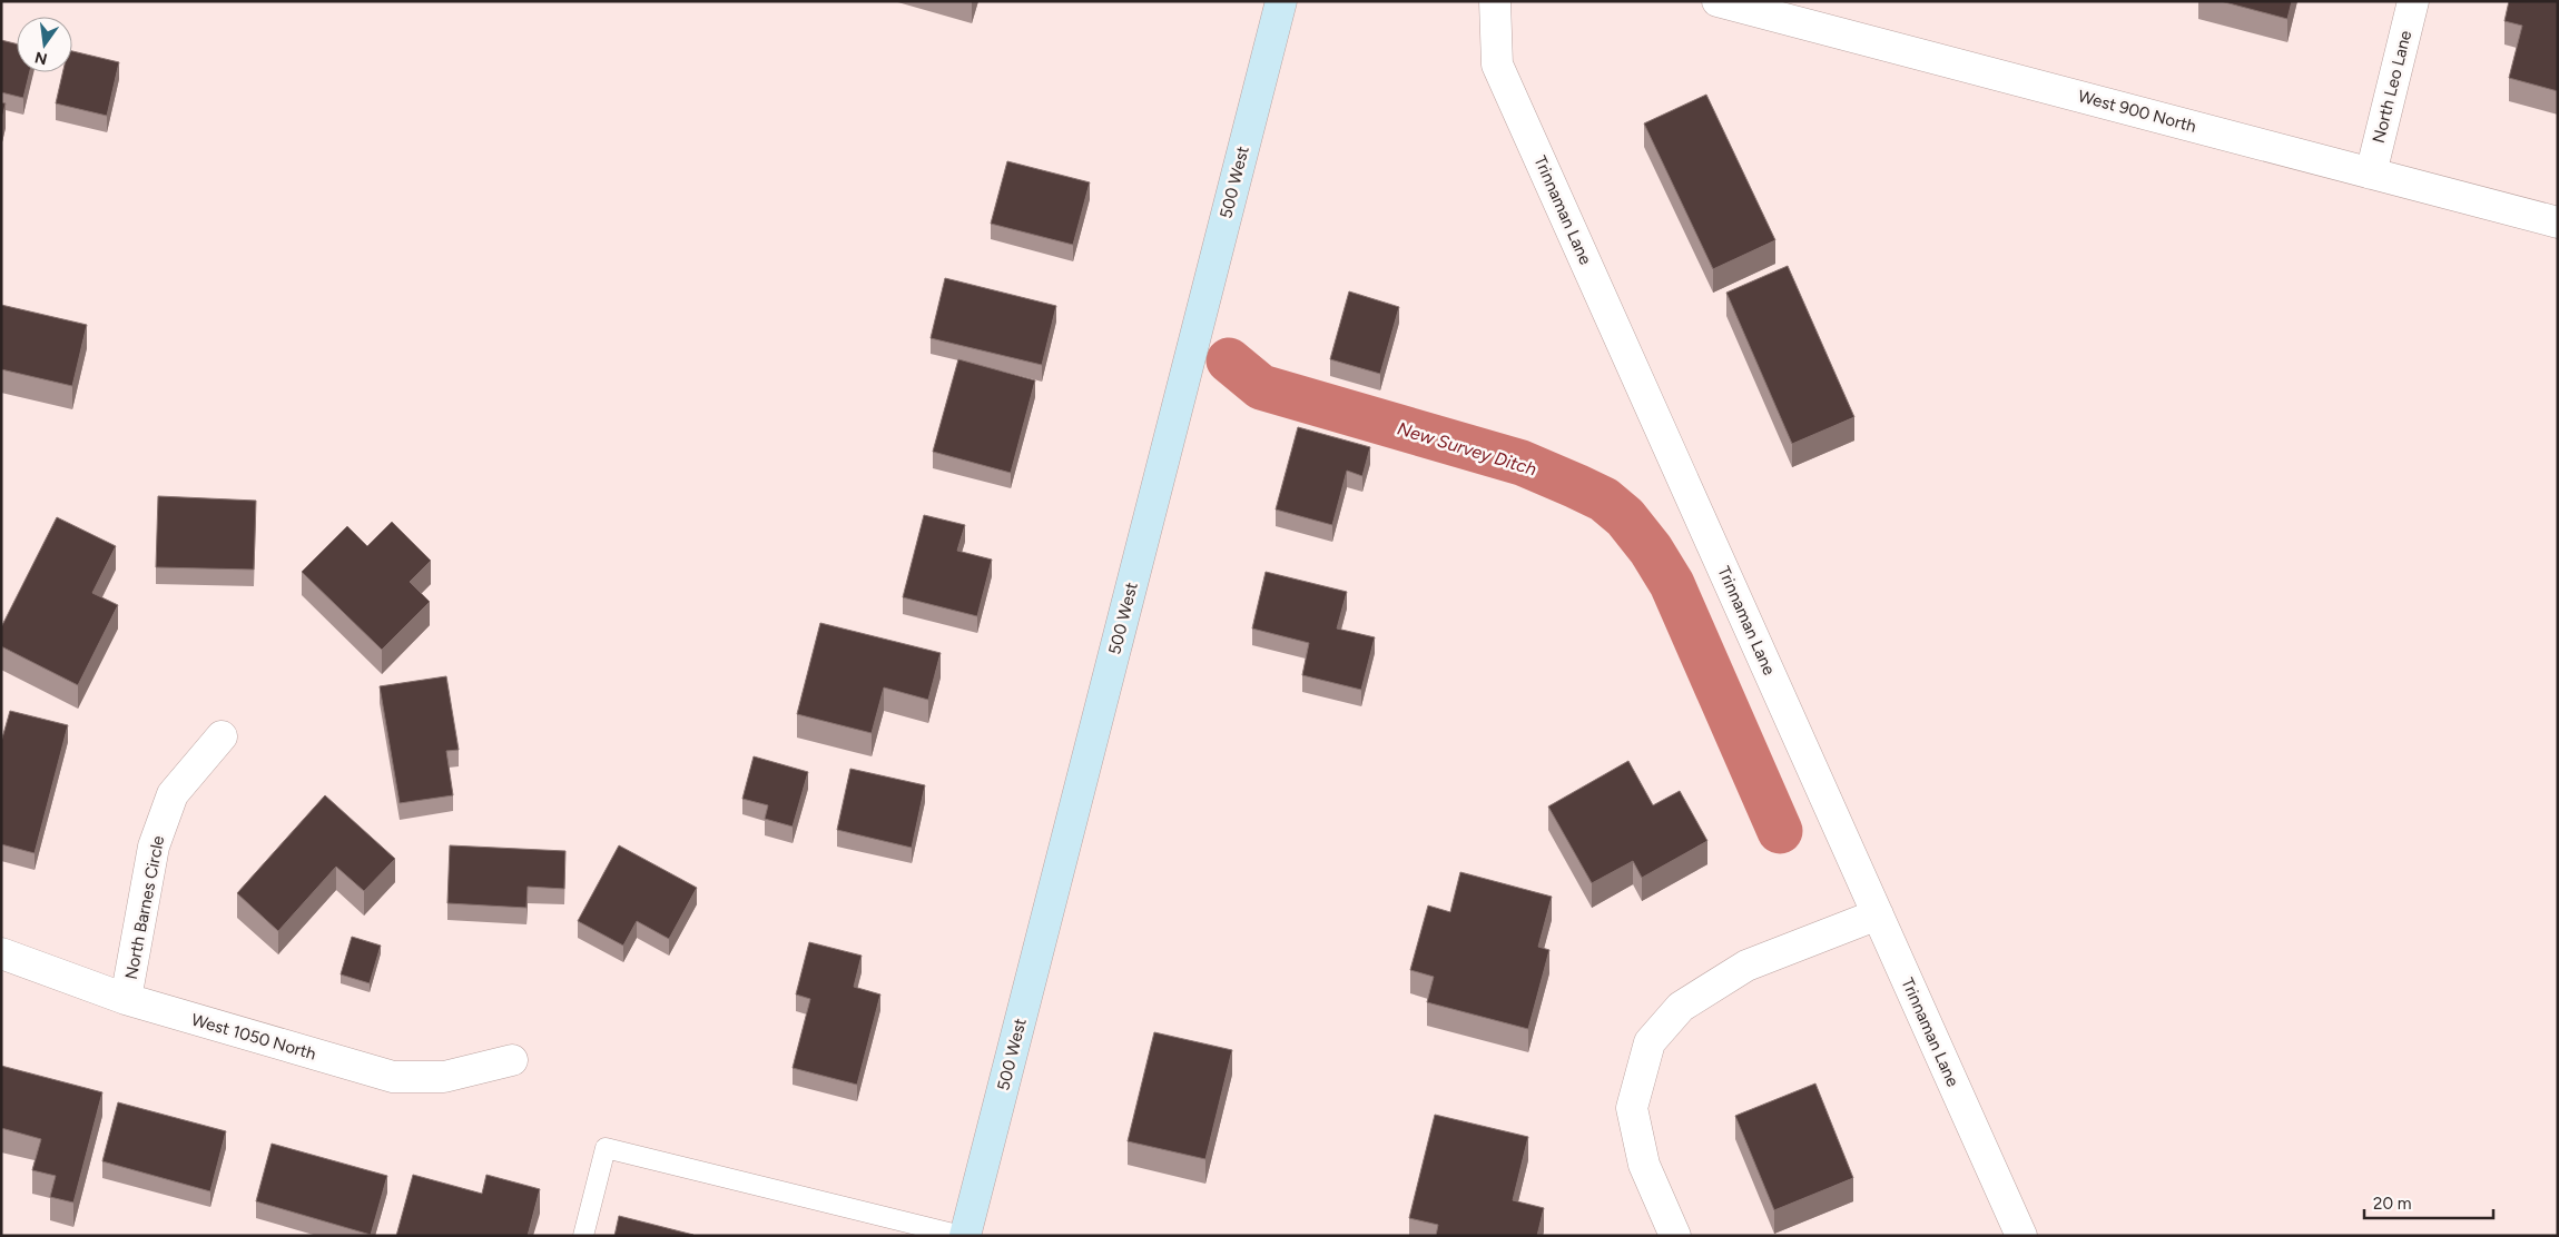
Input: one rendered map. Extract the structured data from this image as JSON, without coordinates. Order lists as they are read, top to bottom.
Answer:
{
  "streets": {
    "main road": ["500 West"],
    "street": [
      "North Leo Lane",
      "West 900 North",
      "Trinnaman Lane",
      "North Barnes Circle",
      "West 1050 North"
    ]
  },
  "crossings": [
    ["North Leo Lane", "West 900 North"],
    ["North Barnes Circle", "West 1050 North"]
  ],
  "water": ["New Survey Ditch"],
  "scale_bar": "20 m",
  "north": "bottom"
}
